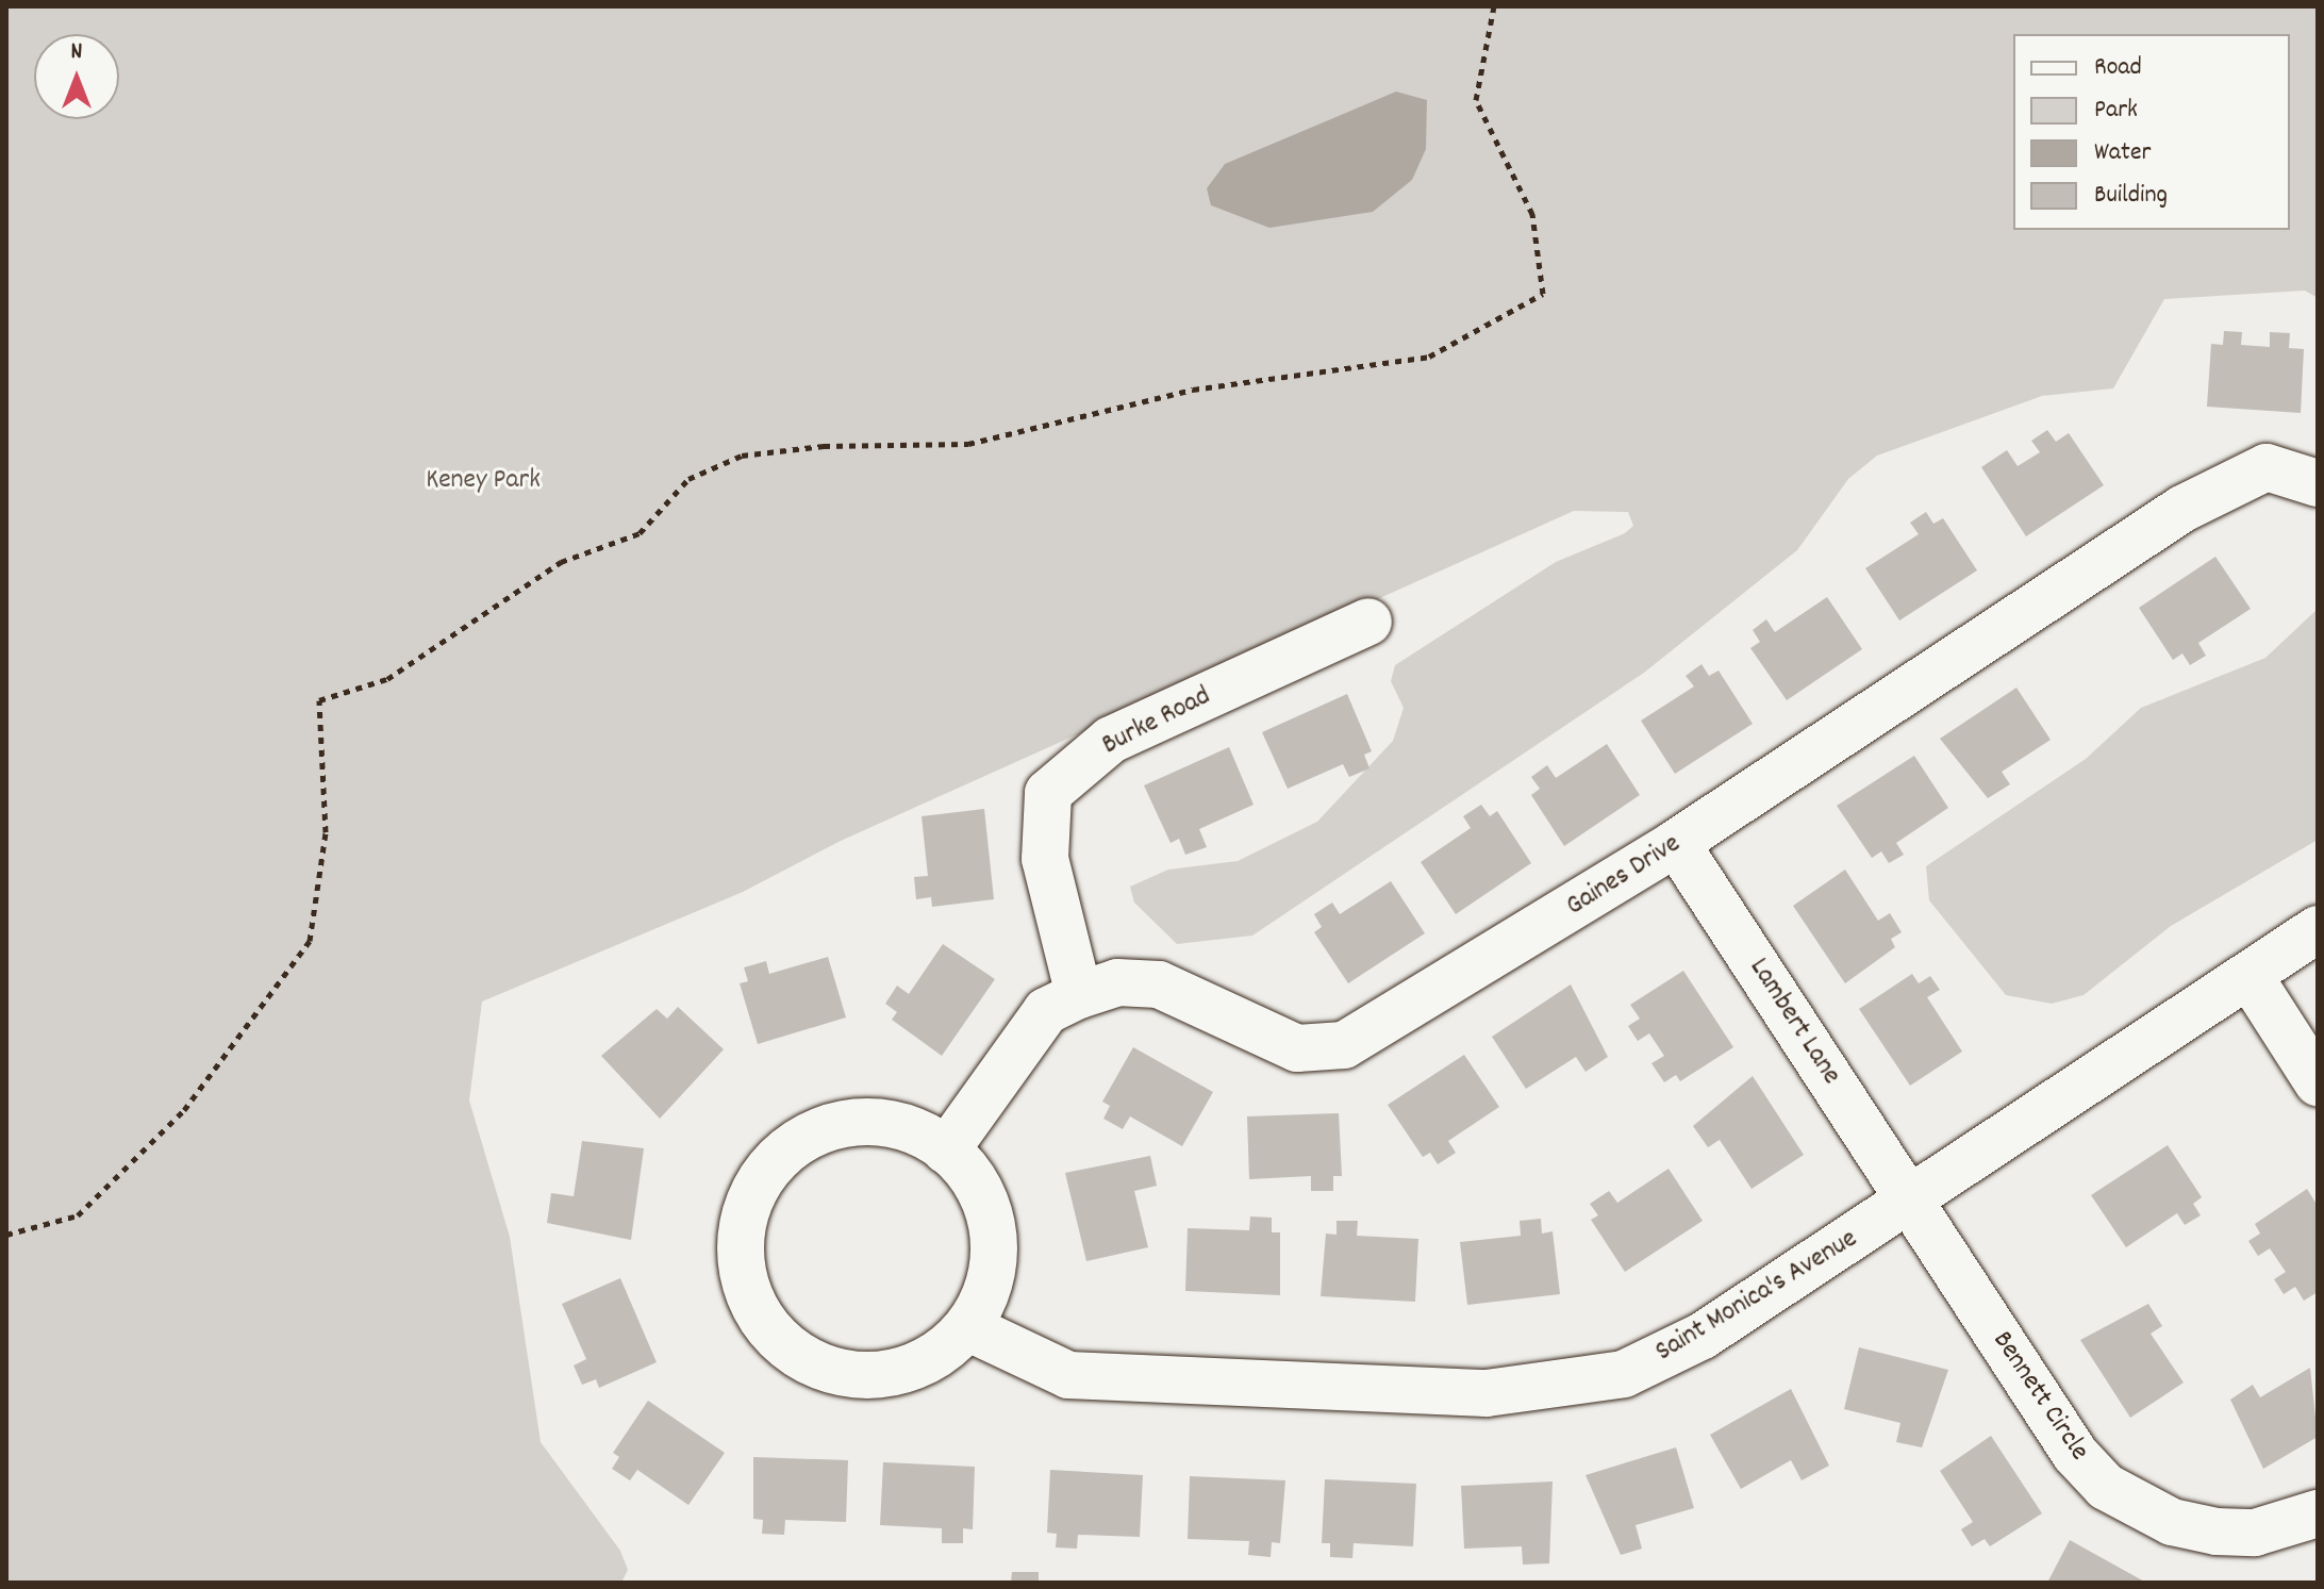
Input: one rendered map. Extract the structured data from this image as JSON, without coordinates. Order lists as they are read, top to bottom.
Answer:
{
  "streets": {
    "street": [
      "Burke Road",
      "Gaines Drive",
      "Lambert Lane",
      "Saint Monica's Avenue",
      "Bennett Circle"
    ]
  },
  "crossings": [
    ["Burke Road", "Gaines Drive"],
    ["Gaines Drive", "Lambert Lane"],
    ["Gaines Drive", "Saint Monica's Avenue"],
    ["Lambert Lane", "Saint Monica's Avenue"],
    ["Lambert Lane", "Bennett Circle"],
    ["Saint Monica's Avenue", "Bennett Circle"]
  ],
  "parks": ["Keney Park"],
  "legend": [
    "Road",
    "Park",
    "Water",
    "Building"
  ],
  "north": "top"
}
